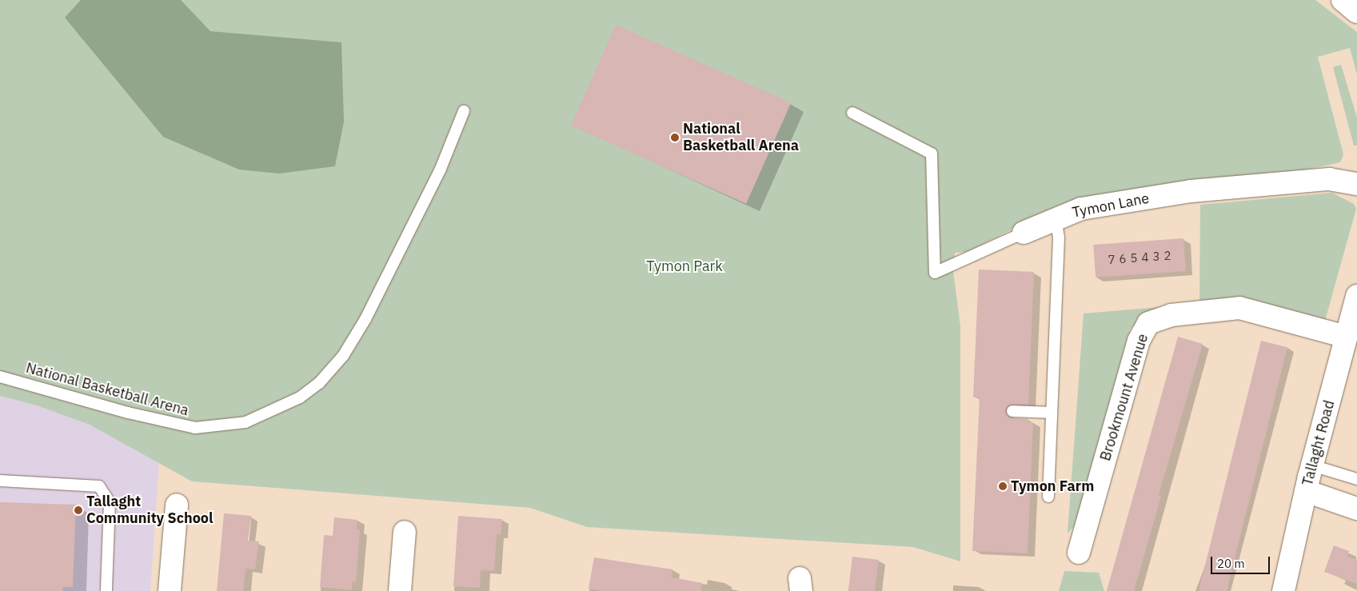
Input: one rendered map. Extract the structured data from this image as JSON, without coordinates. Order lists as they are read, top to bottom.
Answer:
{
  "streets": {
    "main road": ["Tymon Lane", "Brookmount Avenue", "Tallaght Road"],
    "lane": ["National Basketball Arena"]
  },
  "crossings": [
    ["Brookmount Avenue", "Tallaght Road"]
  ],
  "parks": ["Tymon Park"],
  "places": ["National Basketball Arena", "Tymon Farm", "Tallaght Community School"],
  "house_numbers": [
    "2",
    "3",
    "4",
    "5",
    "6",
    "7"
  ],
  "scale_bar": "20 m"
}
